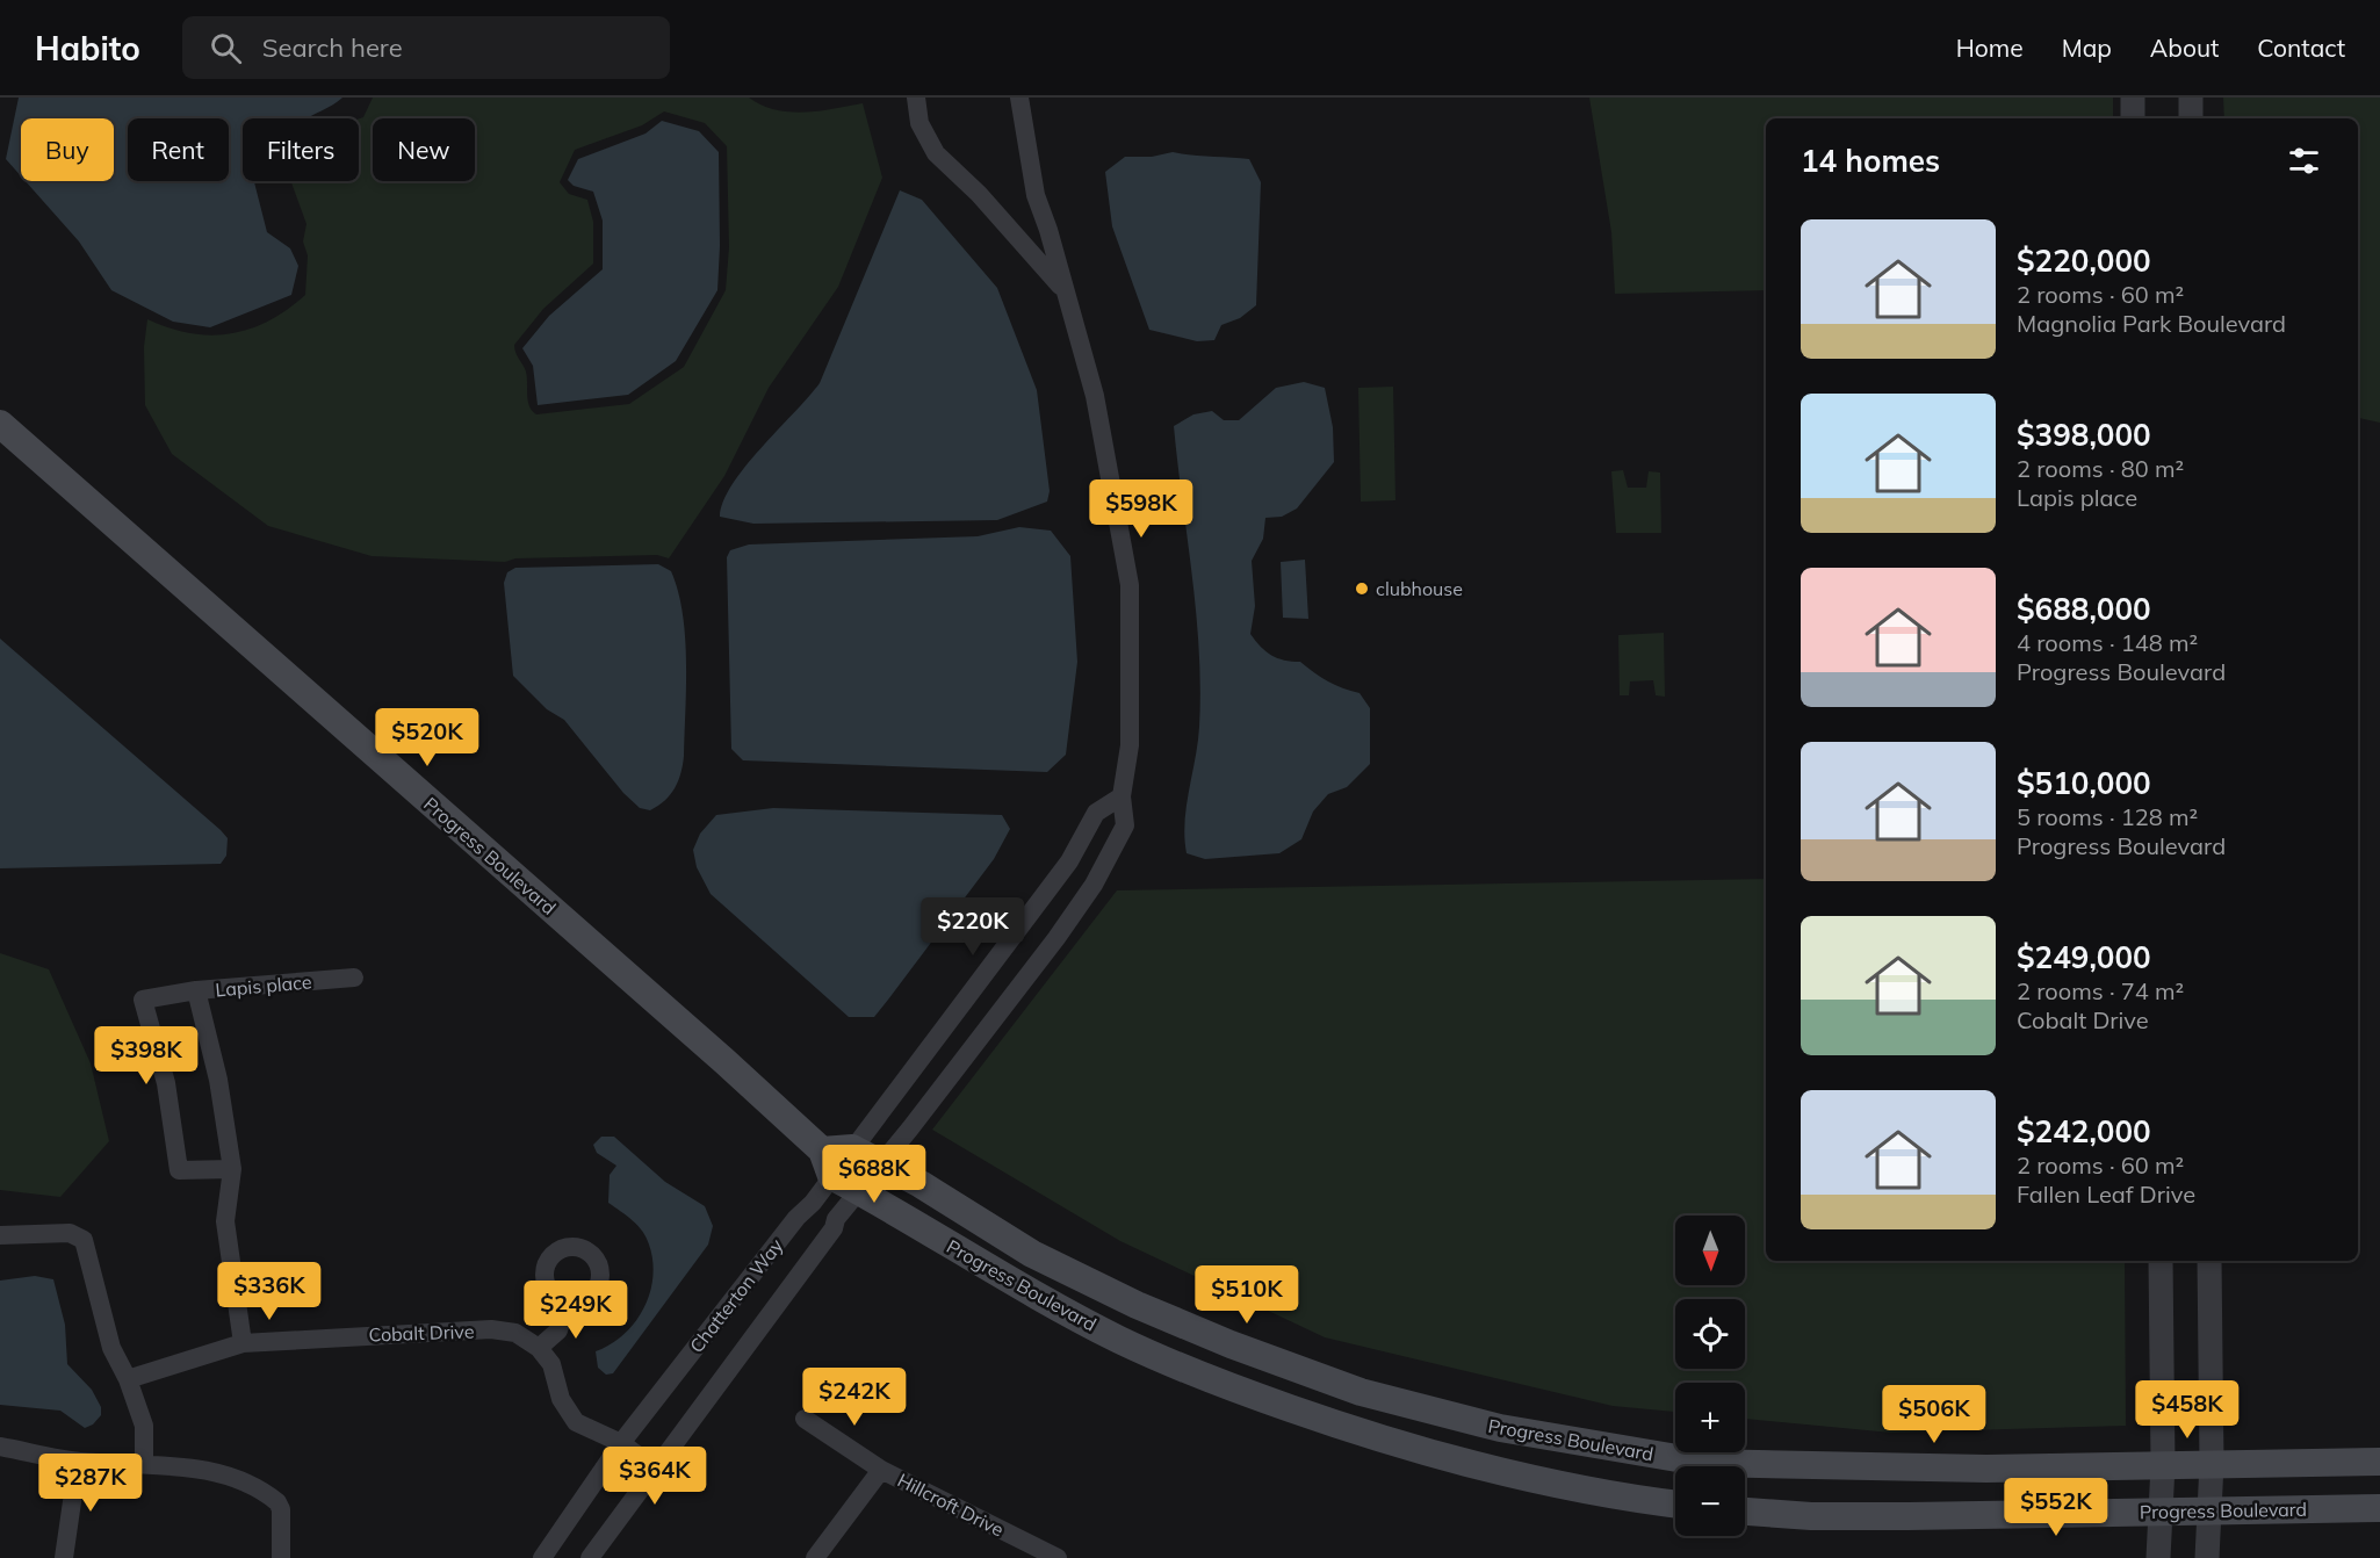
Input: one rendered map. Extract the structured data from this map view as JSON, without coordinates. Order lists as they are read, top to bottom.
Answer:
{
  "streets": {
    "main road": ["Progress Boulevard"],
    "street": [
      "Lapis place",
      "Chatterton Way",
      "Cobalt Drive",
      "Hillcroft Drive"
    ]
  },
  "crossings": [
    ["Progress Boulevard", "Chatterton Way"],
    ["Lapis place", "Cobalt Drive"]
  ],
  "places": ["clubhouse"],
  "north": "bottom",
  "page": {
    "header": "Habito",
    "search": "Search here",
    "nav": [
      "Home",
      "Map",
      "About",
      "Contact"
    ],
    "chip": [
      "Buy",
      "Rent",
      "Filters",
      "New"
    ],
    "heading": "14 homes",
    "list": [
      {
        "name": "$220,000",
        "note": "2 rooms · 60 m² · Magnolia Park Boulevard"
      },
      {
        "name": "$398,000",
        "note": "2 rooms · 80 m² · Lapis place"
      },
      {
        "name": "$688,000",
        "note": "4 rooms · 148 m² · Progress Boulevard"
      },
      {
        "name": "$510,000",
        "note": "5 rooms · 128 m² · Progress Boulevard"
      },
      {
        "name": "$249,000",
        "note": "2 rooms · 74 m² · Cobalt Drive"
      },
      {
        "name": "$242,000",
        "note": "2 rooms · 60 m² · Fallen Leaf Drive"
      }
    ],
    "price": [
      "$598K",
      "$520K",
      "$220K",
      "$398K",
      "$688K",
      "$336K",
      "$510K",
      "$249K",
      "$242K",
      "$458K",
      "$506K",
      "$364K",
      "$287K",
      "$552K"
    ],
    "map_buttons": ["+", "−"]
  }
}
